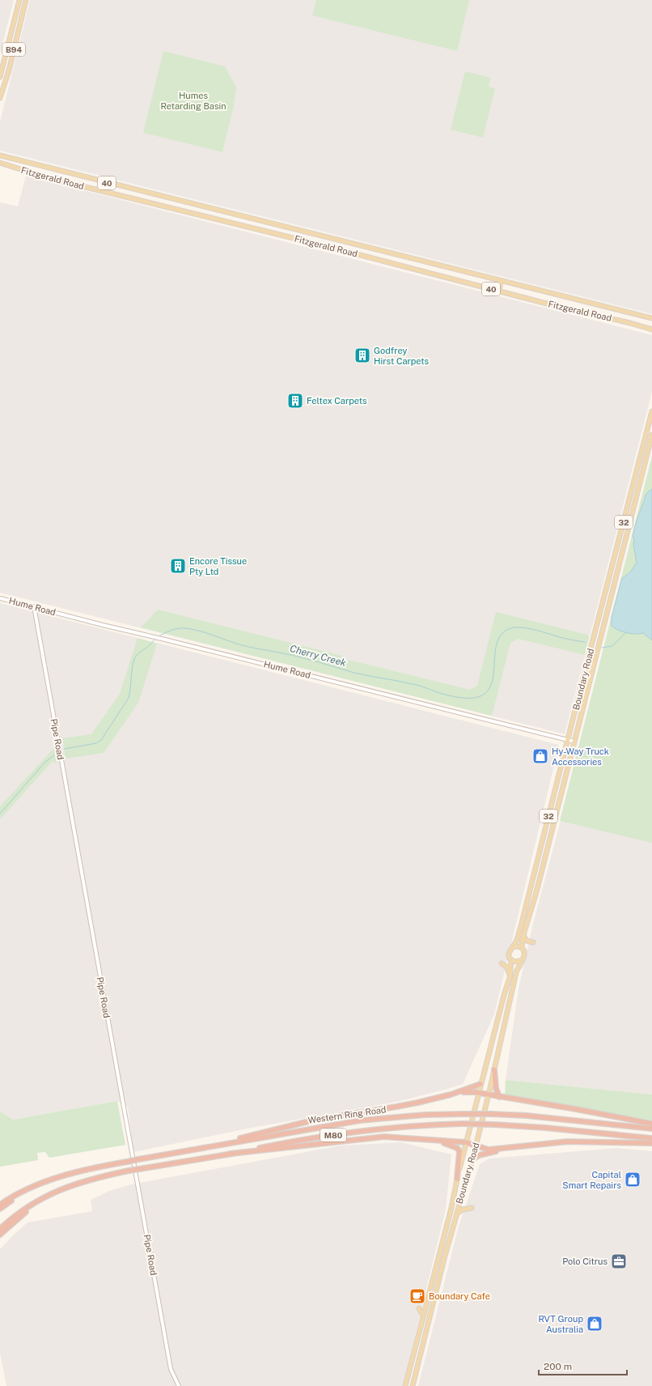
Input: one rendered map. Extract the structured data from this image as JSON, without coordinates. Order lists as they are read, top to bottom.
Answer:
{
  "streets": {
    "highway": ["Western Ring Road", "M80"],
    "main road": [
      "B94",
      "Fitzgerald Road",
      "40",
      "32",
      "Boundary Road"
    ],
    "street": ["Hume Road", "Pipe Road"]
  },
  "crossings": [
    ["32", "Boundary Road"],
    ["Hume Road", "Boundary Road"],
    ["Hume Road", "Pipe Road"]
  ],
  "water": ["Cherry Creek"],
  "parks": ["Humes Retarding Basin"],
  "places": {
    "building": ["Godfrey Hirst Carpets", "Feltex Carpets", "Encore Tissue Pty Ltd"],
    "shop": ["Hy-Way Truck Accessories", "Capital Smart Repairs", "RVT Group Australia"],
    "office": ["Polo Citrus"],
    "cafe": ["Boundary Cafe"]
  },
  "scale_bar": "200 m"
}
